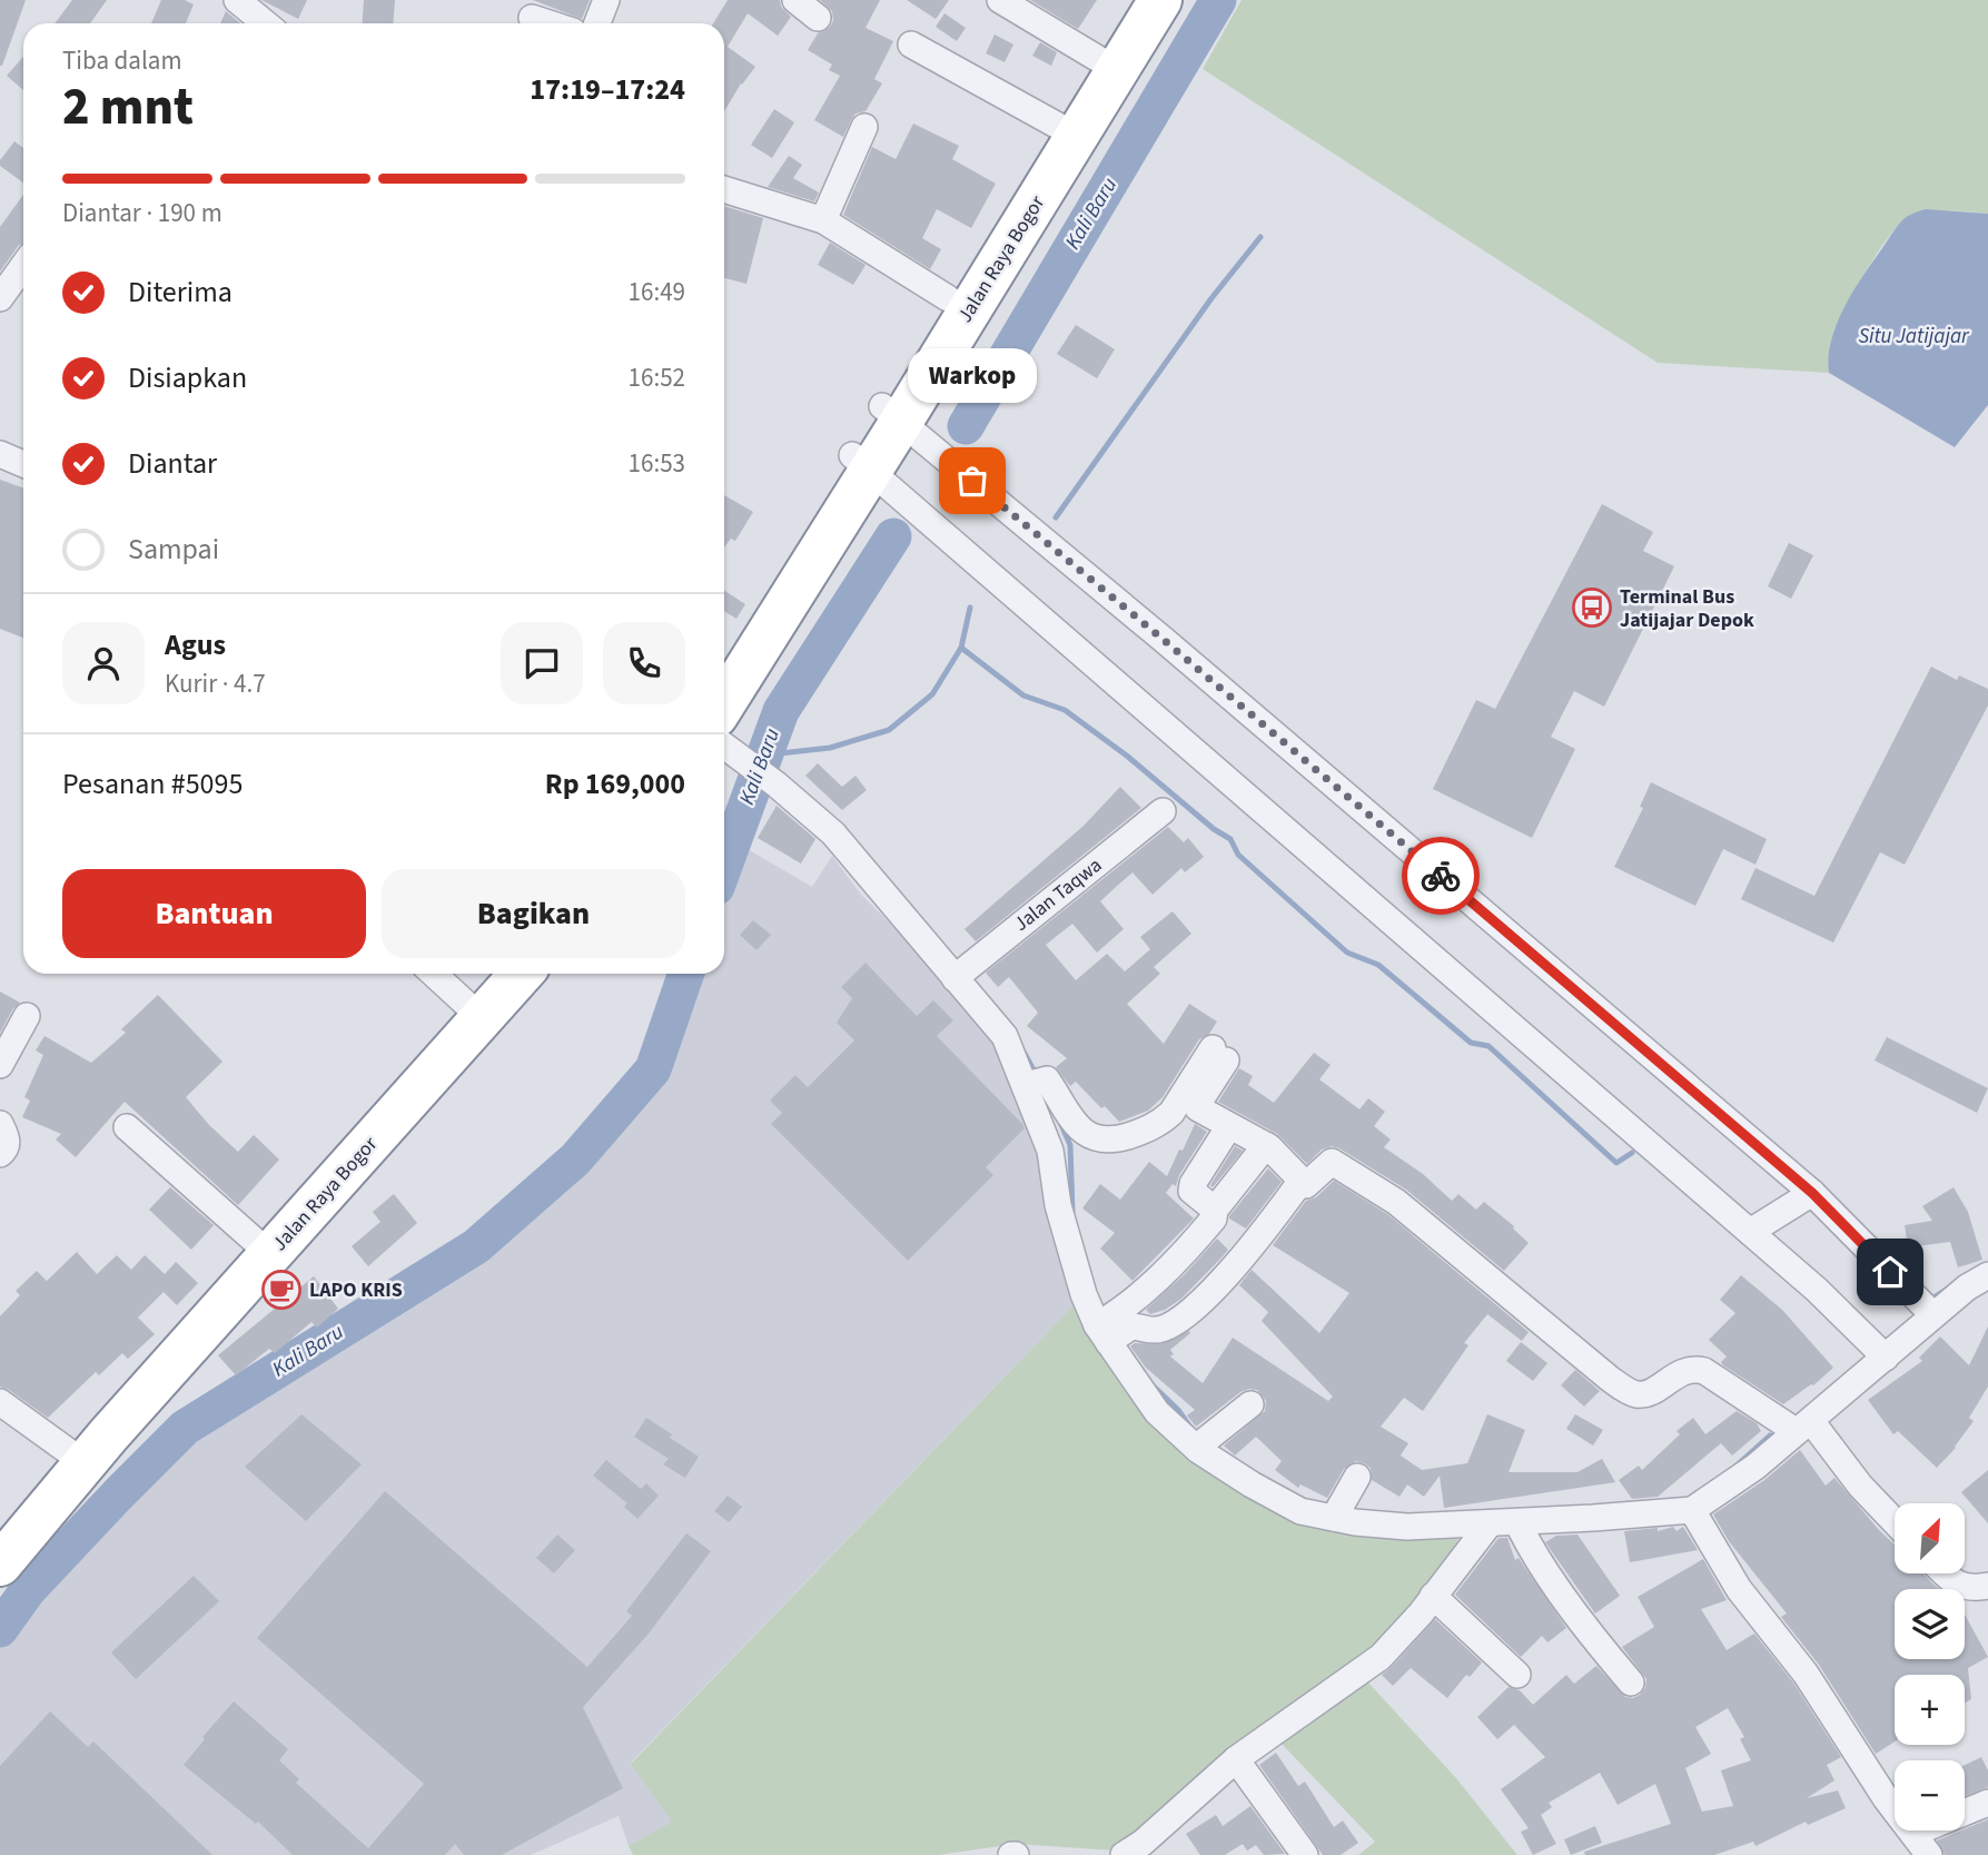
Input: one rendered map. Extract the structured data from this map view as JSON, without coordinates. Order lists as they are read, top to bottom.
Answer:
{
  "streets": {
    "highway": ["Jalan Raya Bogor"],
    "street": ["Jalan Taqwa"]
  },
  "water": ["Kali Baru", "Situ Jatijajar"],
  "places": {
    "other": ["Warkop"],
    "bus stop": ["Terminal Bus Jatijajar Depok"],
    "cafe": ["LAPO KRIS"]
  },
  "north": "top right",
  "page": {
    "heading": ["2 mnt", "Tiba dalam", "17:19–17:24"],
    "panel": [
      "Agus",
      "Kurir · 4.7",
      "Pesanan #5095",
      "Rp 169,000"
    ],
    "bar": "Diantar · 190 m",
    "list": [
      ["Diterima", "16:49"],
      ["Disiapkan", "16:52"],
      ["Diantar", "16:53"],
      "Sampai"
    ],
    "bubble": "Warkop",
    "buttons": ["Bantuan", "Bagikan"],
    "map_buttons": ["+", "−"]
  }
}
